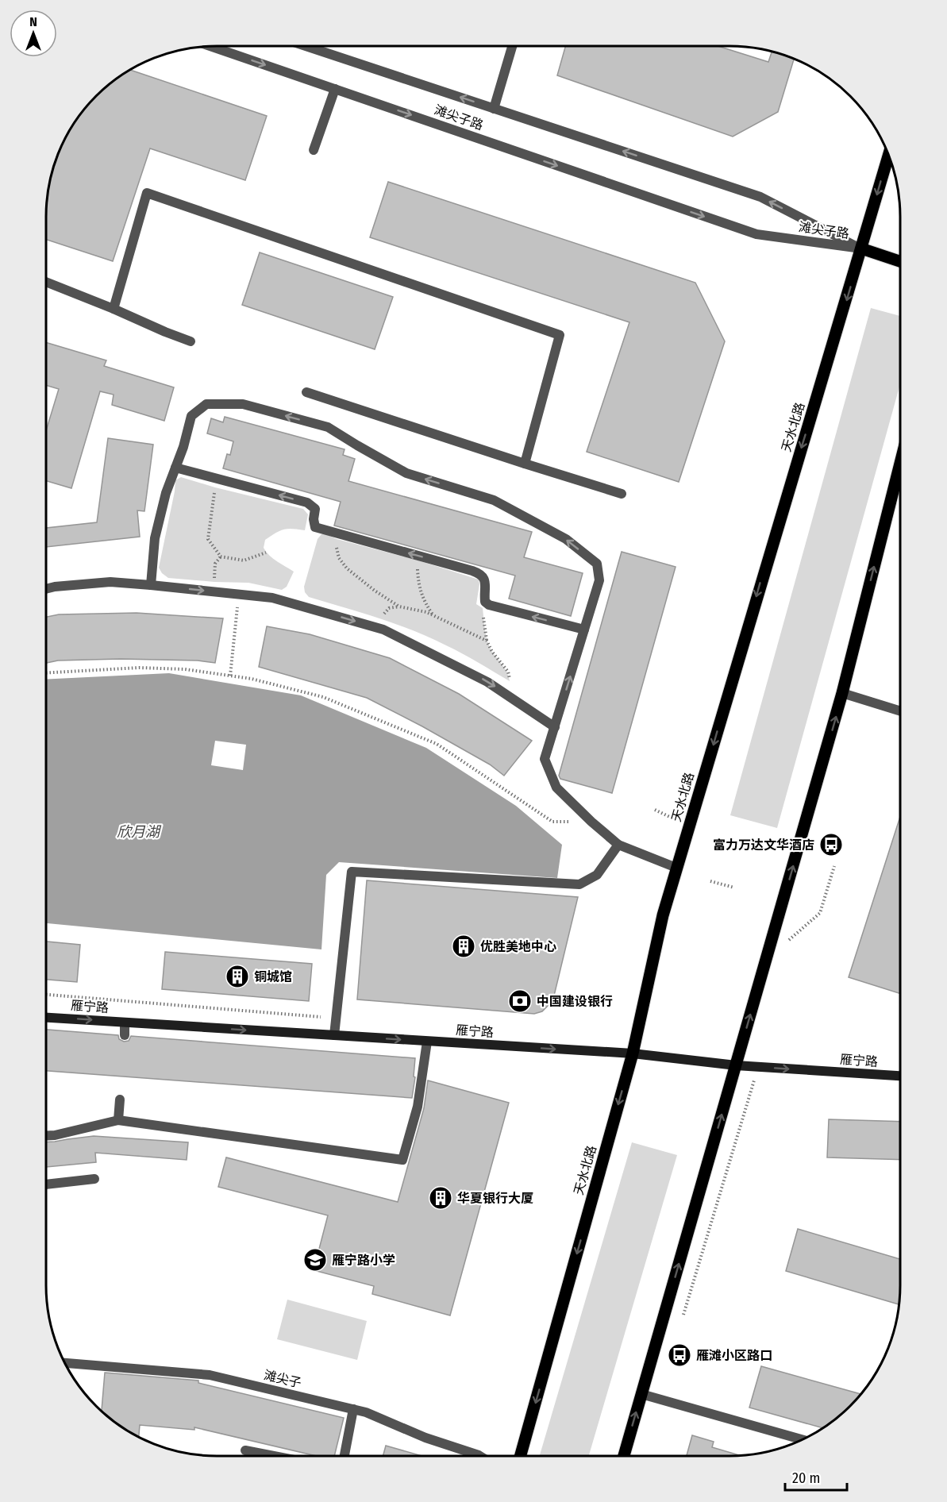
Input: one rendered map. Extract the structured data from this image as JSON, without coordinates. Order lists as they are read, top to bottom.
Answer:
{
  "streets": {
    "main road": ["天水北路", "雁宁路"],
    "street": ["滩尖子路", "滩尖子"]
  },
  "crossings": [
    ["滩尖子路", "天水北路"],
    ["天水北路", "雁宁路"]
  ],
  "one_way": ["雁宁路"],
  "water": ["欣月湖"],
  "places": {
    "bus stop": ["富力万达文华酒店", "雁滩小区路口"],
    "building": ["优胜美地中心", "铜城馆", "华夏银行大厦"],
    "bank": ["中国建设银行"],
    "school or university": ["雁宁路小学"]
  },
  "scale_bar": "20 m",
  "north": "top"
}
